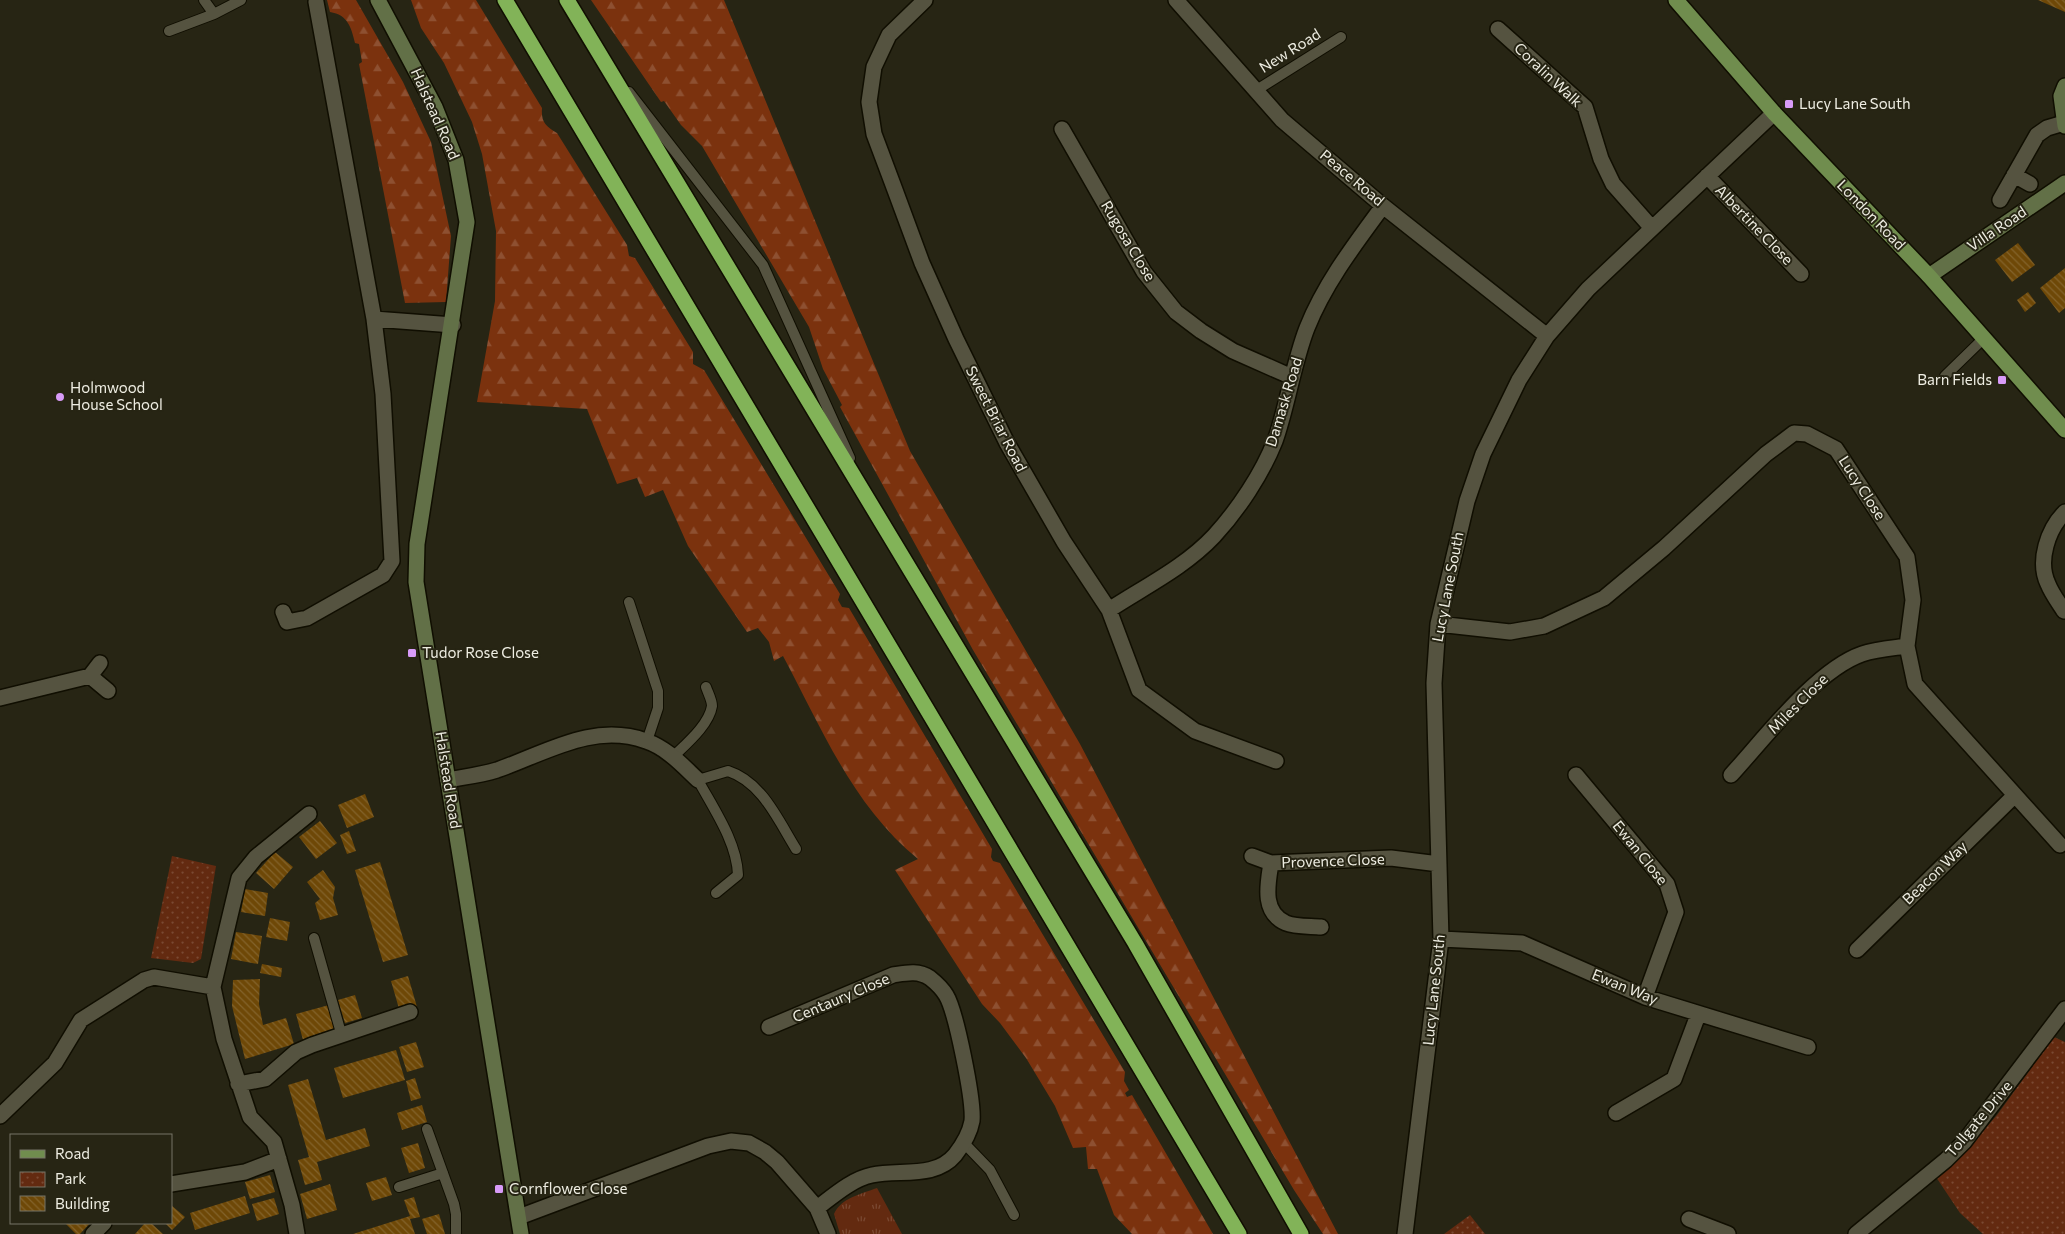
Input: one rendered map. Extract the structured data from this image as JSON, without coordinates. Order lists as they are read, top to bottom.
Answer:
{
  "streets": {
    "main road": ["London Road"],
    "street": [
      "Coralin Walk",
      "Halstead Road",
      "Peace Road",
      "Albertine Close",
      "Villa Road",
      "Rugosa Close",
      "Damask Road",
      "Sweet Briar Road",
      "Lucy Close",
      "Lucy Lane South",
      "Miles Close",
      "Ewan Close",
      "Provence Close",
      "Beacon Way",
      "Ewan Way",
      "Centaury Close",
      "Tollgate Drive"
    ],
    "lane": ["New Road"]
  },
  "crossings": [
    ["New Road", "Peace Road"],
    ["Coralin Walk", "Lucy Lane South"],
    ["Peace Road", "Damask Road"],
    ["Peace Road", "Lucy Lane South"],
    ["London Road", "Villa Road"],
    ["London Road", "Lucy Lane South"],
    ["Albertine Close", "Lucy Lane South"],
    ["Rugosa Close", "Damask Road"],
    ["Damask Road", "Sweet Briar Road"],
    ["Lucy Close", "Lucy Lane South"],
    ["Lucy Close", "Miles Close"],
    ["Lucy Close", "Beacon Way"],
    ["Lucy Lane South", "Provence Close"],
    ["Lucy Lane South", "Ewan Way"],
    ["Ewan Close", "Ewan Way"]
  ],
  "places": {
    "transit": [
      "Lucy Lane South",
      "Barn Fields",
      "Tudor Rose Close",
      "Cornflower Close"
    ],
    "other": ["Holmwood House School"]
  },
  "legend": ["Road", "Park", "Building"]
}
